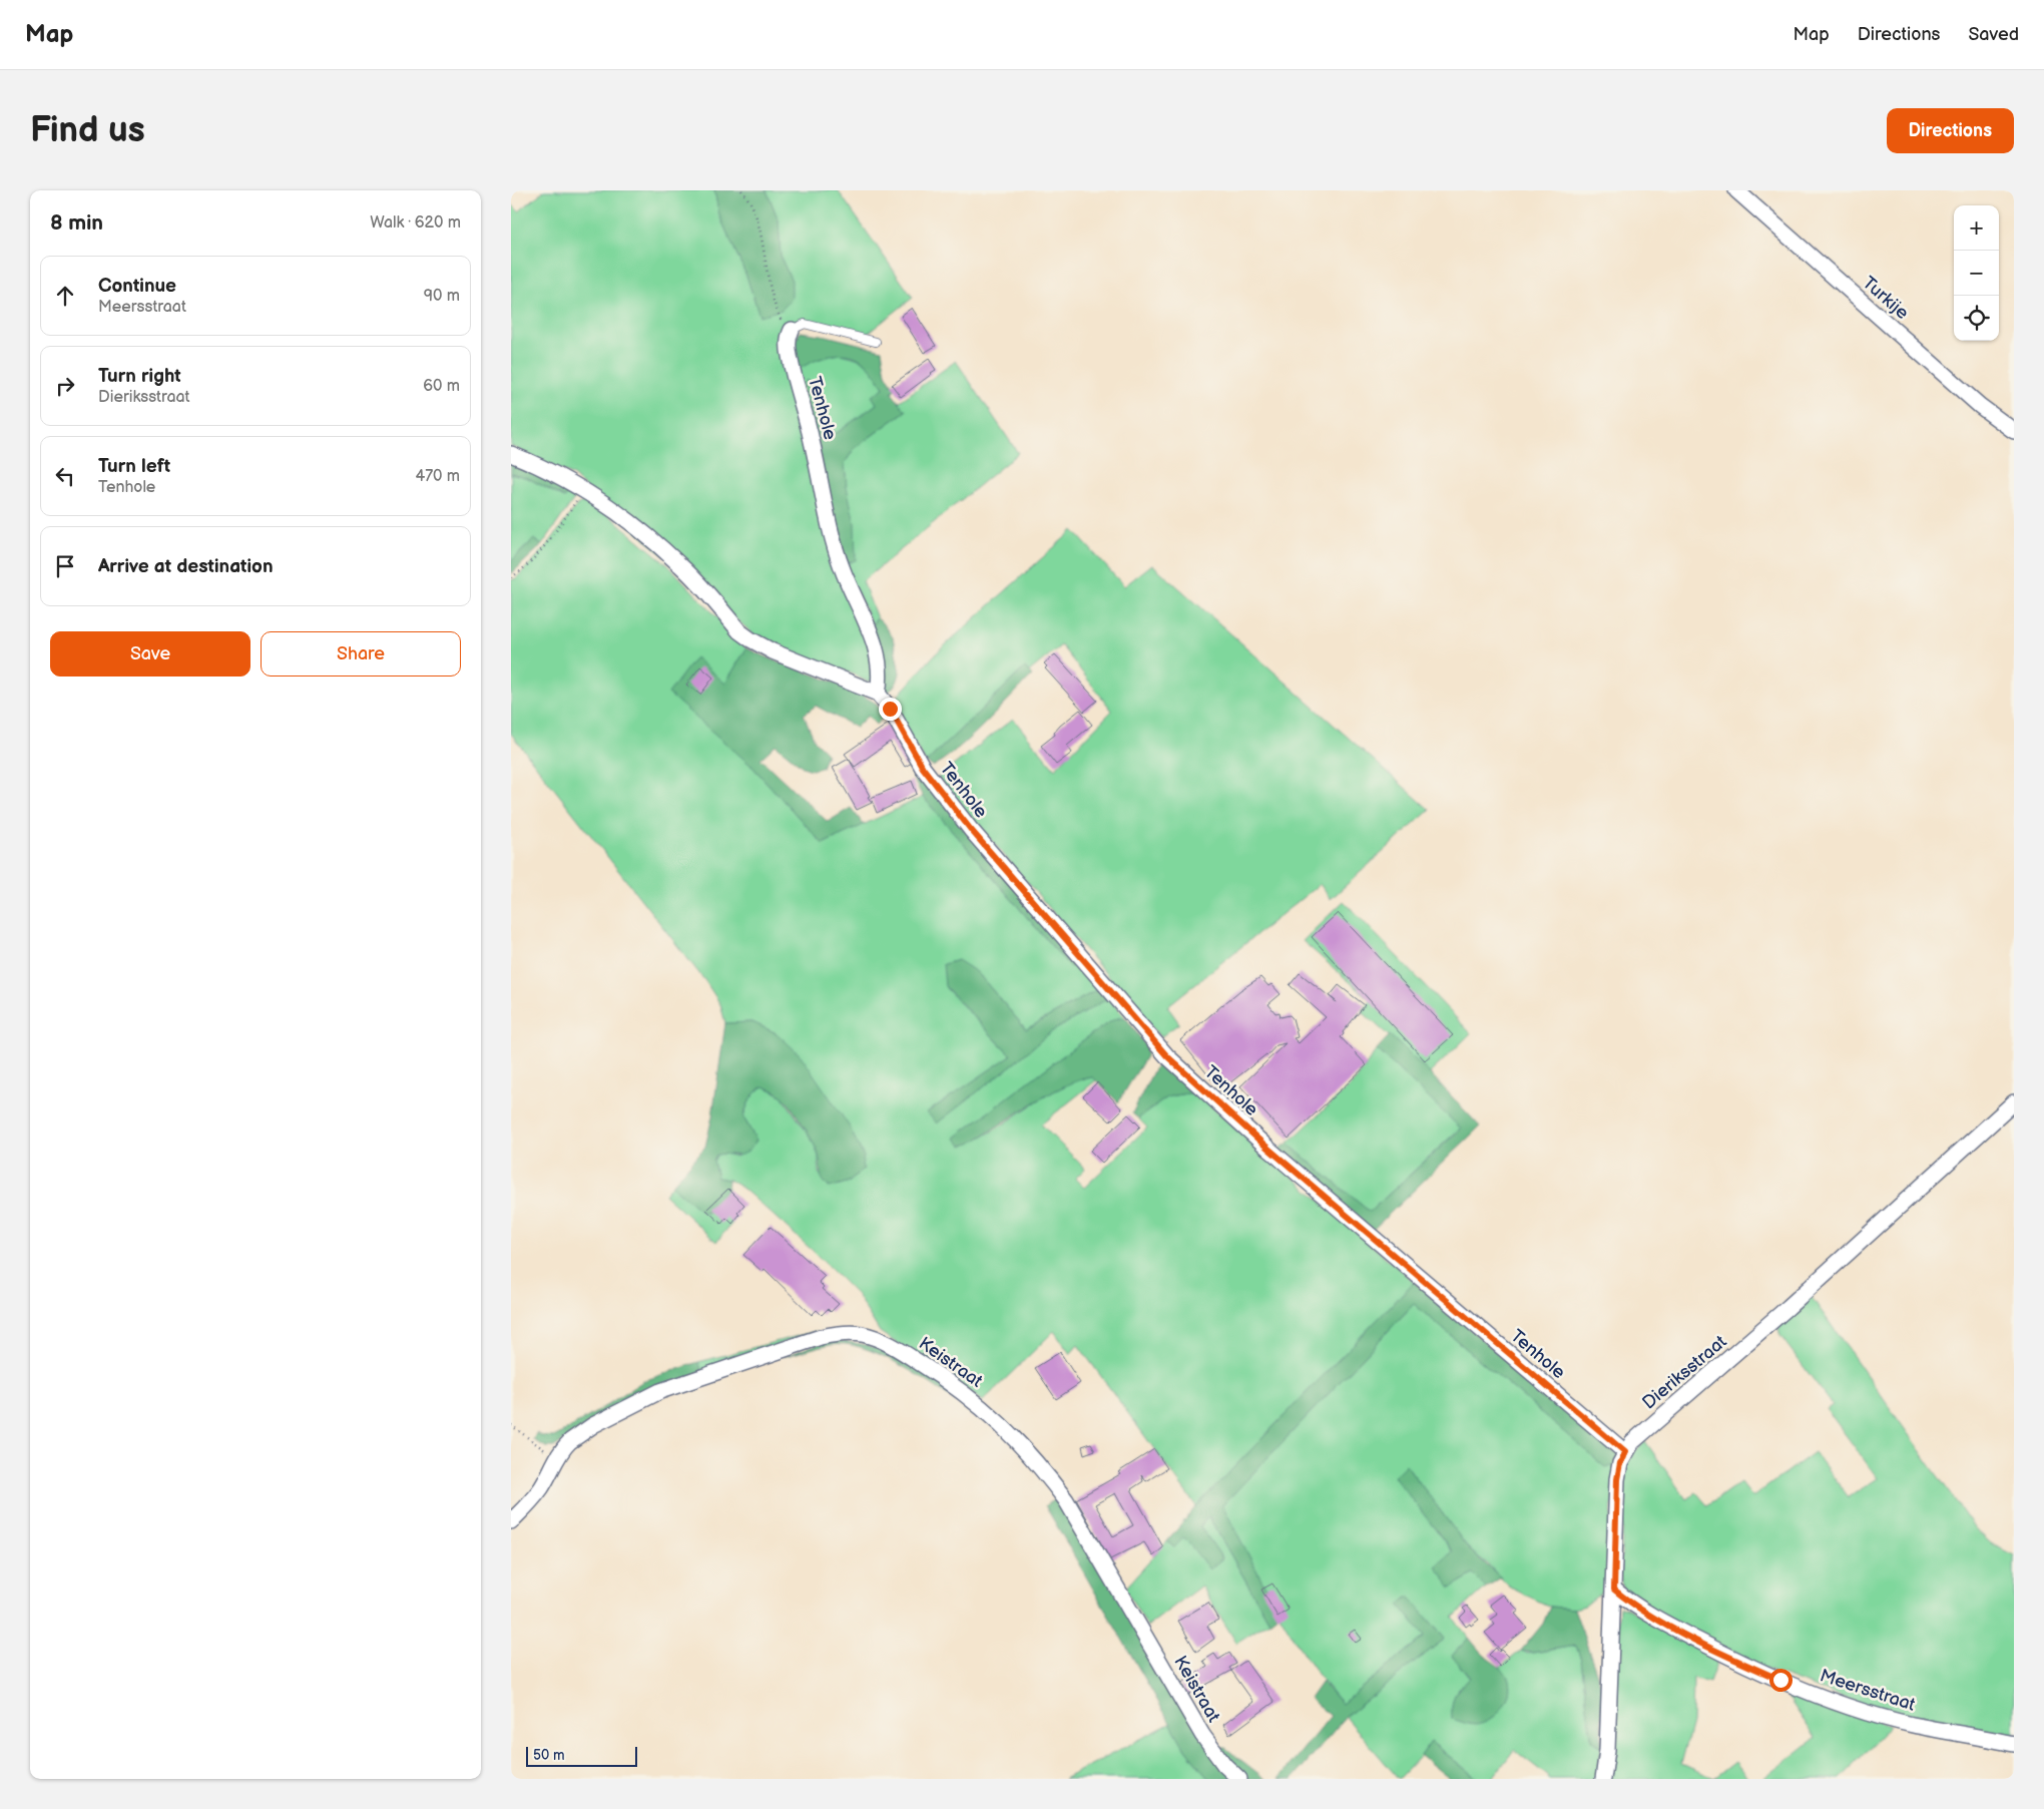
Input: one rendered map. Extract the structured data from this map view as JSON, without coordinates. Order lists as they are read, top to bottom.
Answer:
{
  "streets": {
    "street": [
      "Turkije",
      "Tenhole",
      "Keistraat",
      "Dieriksstraat",
      "Meersstraat"
    ]
  },
  "crossings": [
    ["Tenhole", "Dieriksstraat"],
    ["Dieriksstraat", "Meersstraat"]
  ],
  "scale_bar": "50 m",
  "page": {
    "header": "Map",
    "nav": ["Map", "Directions", "Saved"],
    "buttons": [
      "Directions",
      ["Save", "Share"]
    ],
    "title": "Find us",
    "heading": ["8 min", "Walk · 620 m"],
    "map_buttons": ["+", "−"],
    "list": [
      ["Continue", "Meersstraat", "90 m"],
      ["Turn right", "Dieriksstraat", "60 m"],
      ["Turn left", "Tenhole", "470 m"],
      "Arrive at destination"
    ],
    "scale": "50 m"
  }
}
